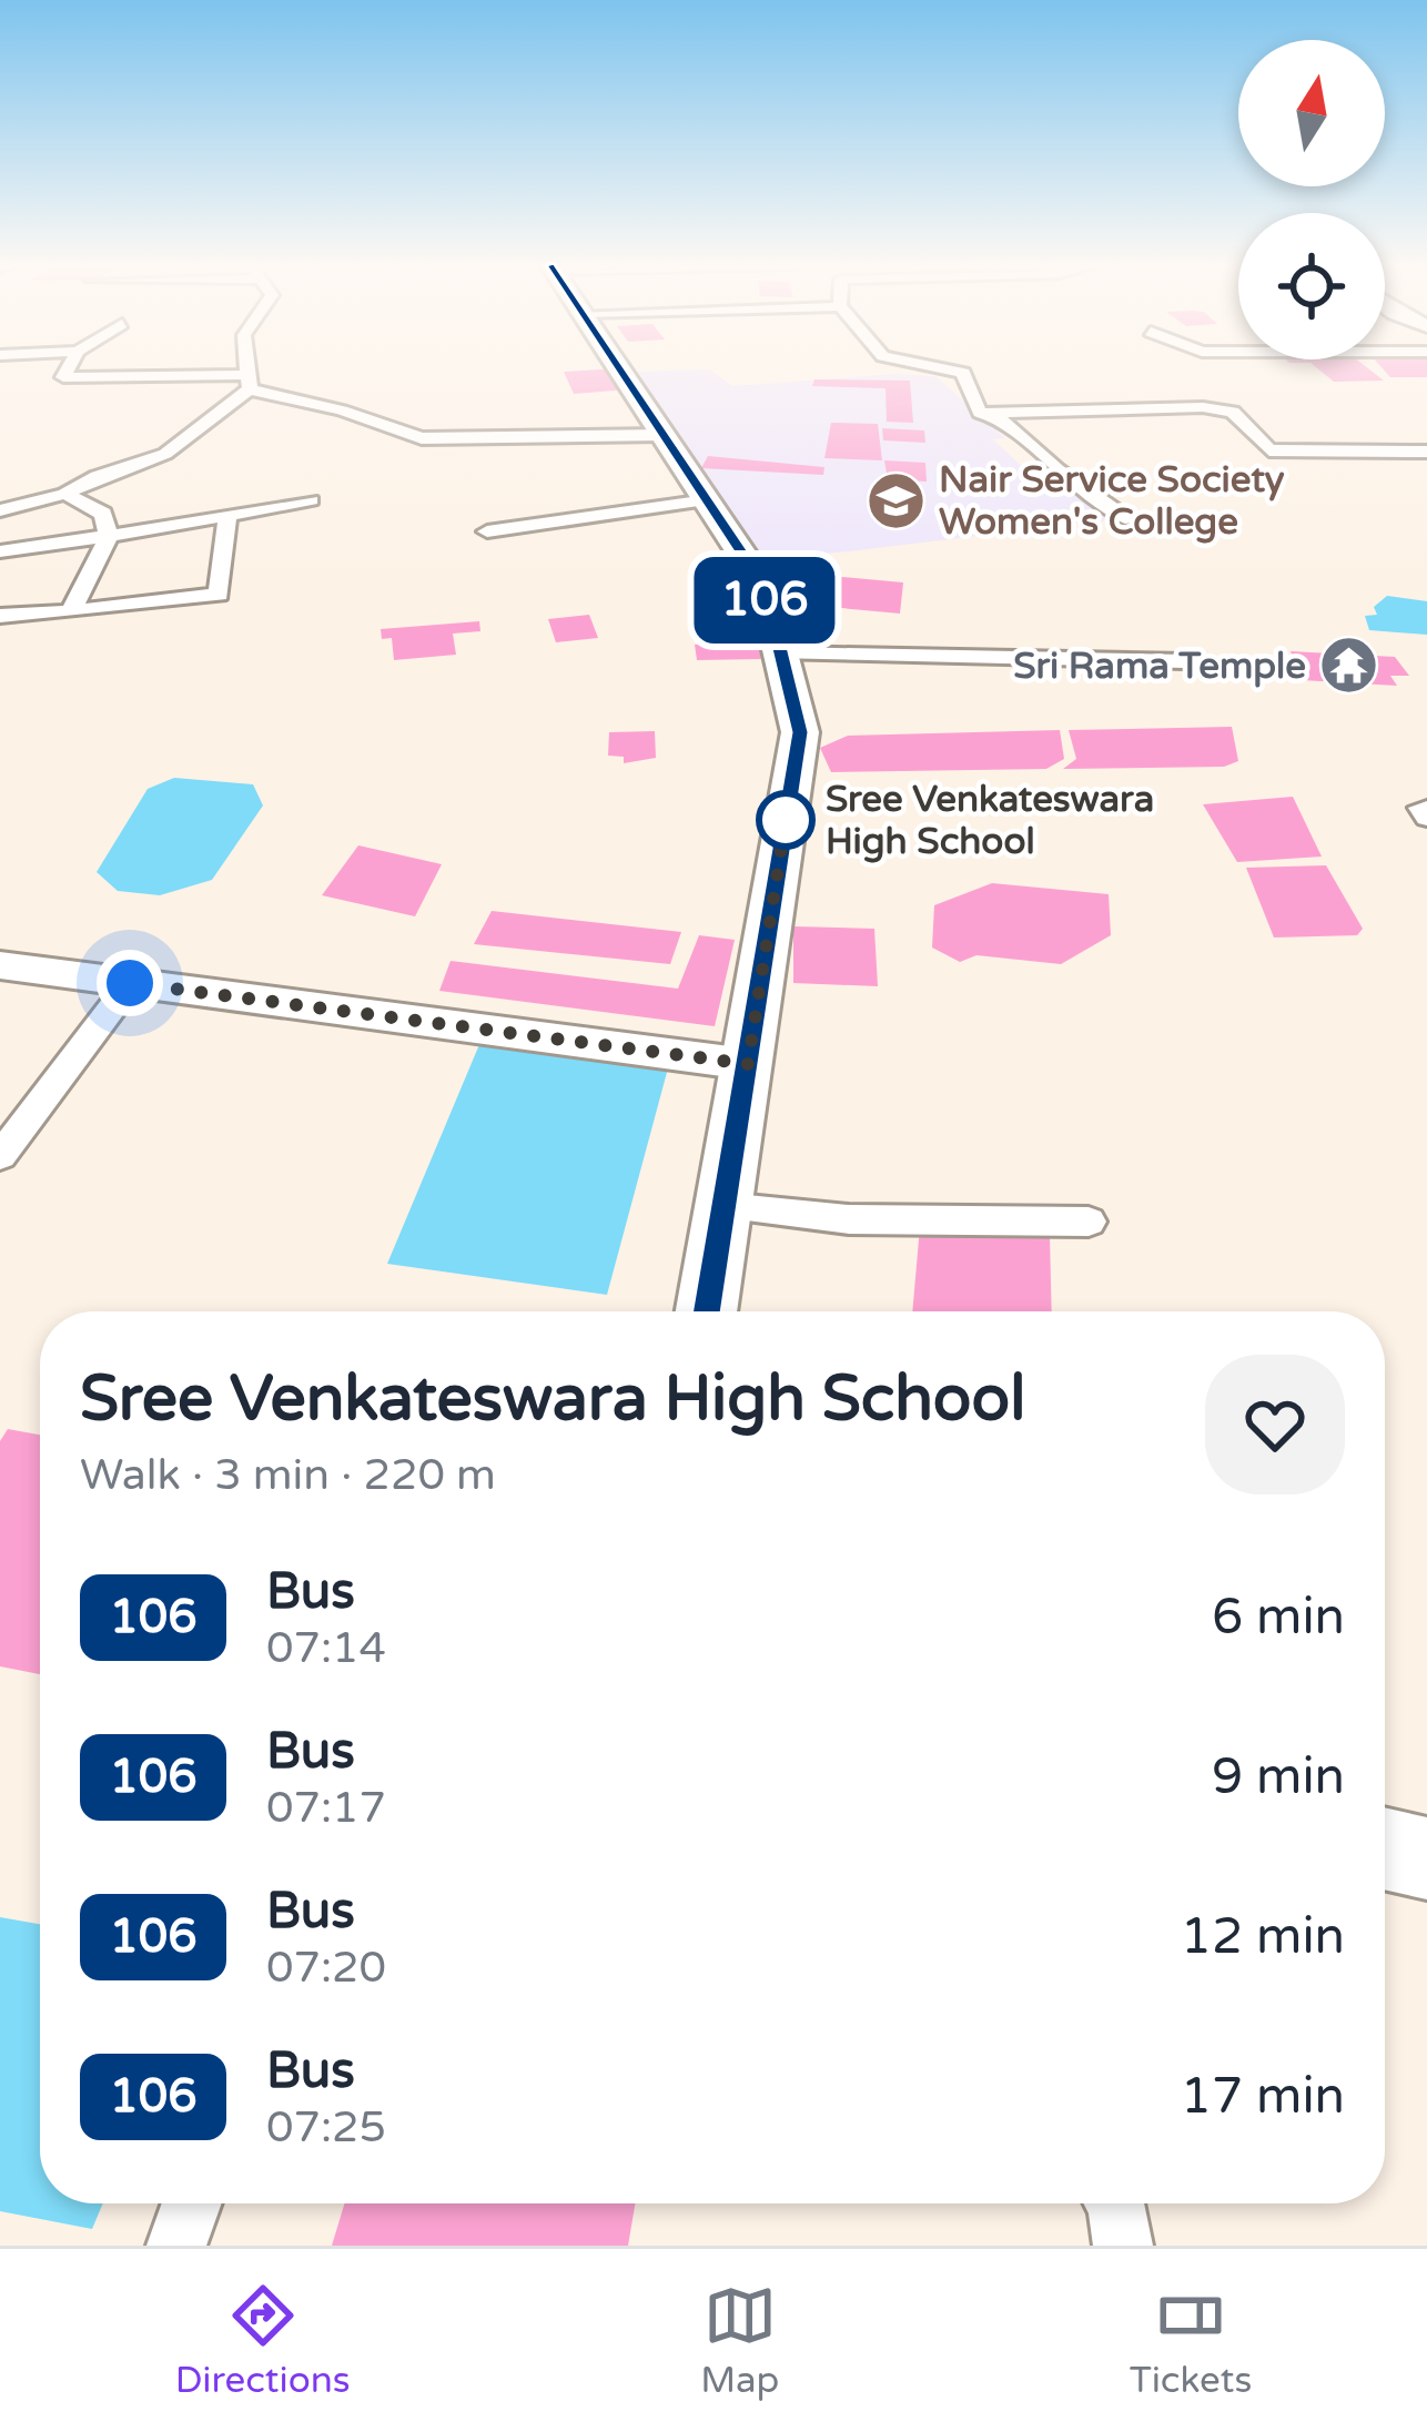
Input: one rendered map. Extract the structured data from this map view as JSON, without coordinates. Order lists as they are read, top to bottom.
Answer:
{
  "places": {
    "school or university": ["Nair Service Society Women's College"],
    "temple": ["Sri Rama Temple"],
    "other": ["Sree Venkateswara High School"]
  },
  "lines": ["bus line 106"],
  "north": "top",
  "page": {
    "on_map": "106",
    "heading": ["Sree Venkateswara High School", "Walk · 3 min · 220 m"],
    "list": [
      {
        "mark": "106",
        "name": "Bus",
        "note": "07:14",
        "value": "6 min"
      },
      {
        "mark": "106",
        "name": "Bus",
        "note": "07:17",
        "value": "9 min"
      },
      {
        "mark": "106",
        "name": "Bus",
        "note": "07:20",
        "value": "12 min"
      },
      {
        "mark": "106",
        "name": "Bus",
        "note": "07:25",
        "value": "17 min"
      }
    ],
    "tabs": ["Directions", "Map", "Tickets"]
  }
}
